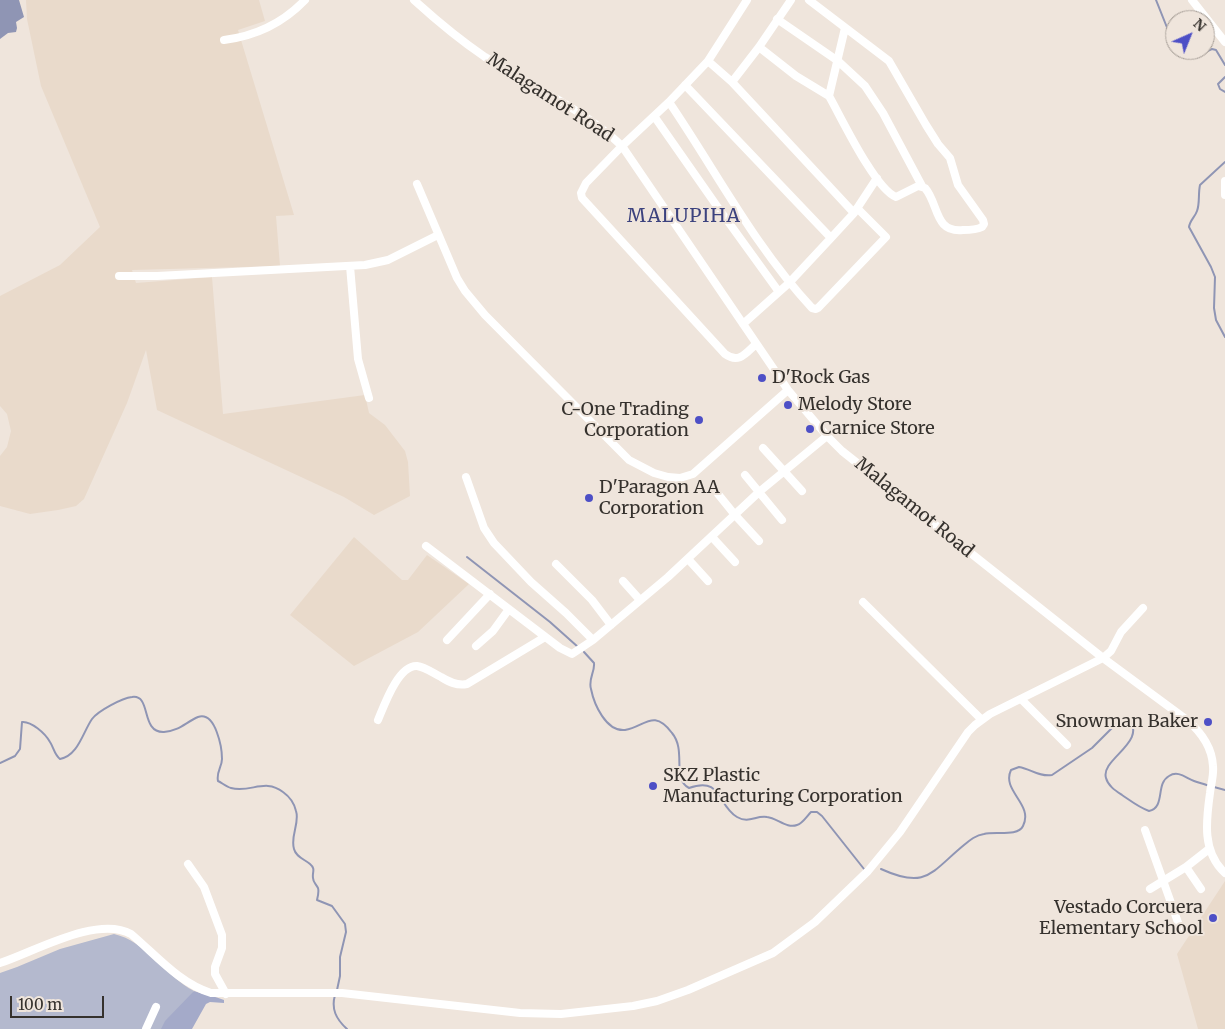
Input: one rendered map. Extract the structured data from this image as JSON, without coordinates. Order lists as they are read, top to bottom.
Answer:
{
  "streets": {
    "street": ["Malagamot Road"]
  },
  "districts": ["MALUPIHA"],
  "places": [
    "D'Rock Gas",
    "Melody Store",
    "C-One Trading Corporation",
    "Carnice Store",
    "D'Paragon AA Corporation",
    "Snowman Baker",
    "SKZ Plastic Manufacturing Corporation",
    "Vestado Corcuera Elementary School"
  ],
  "scale_bar": "100 m",
  "north": "top right"
}
